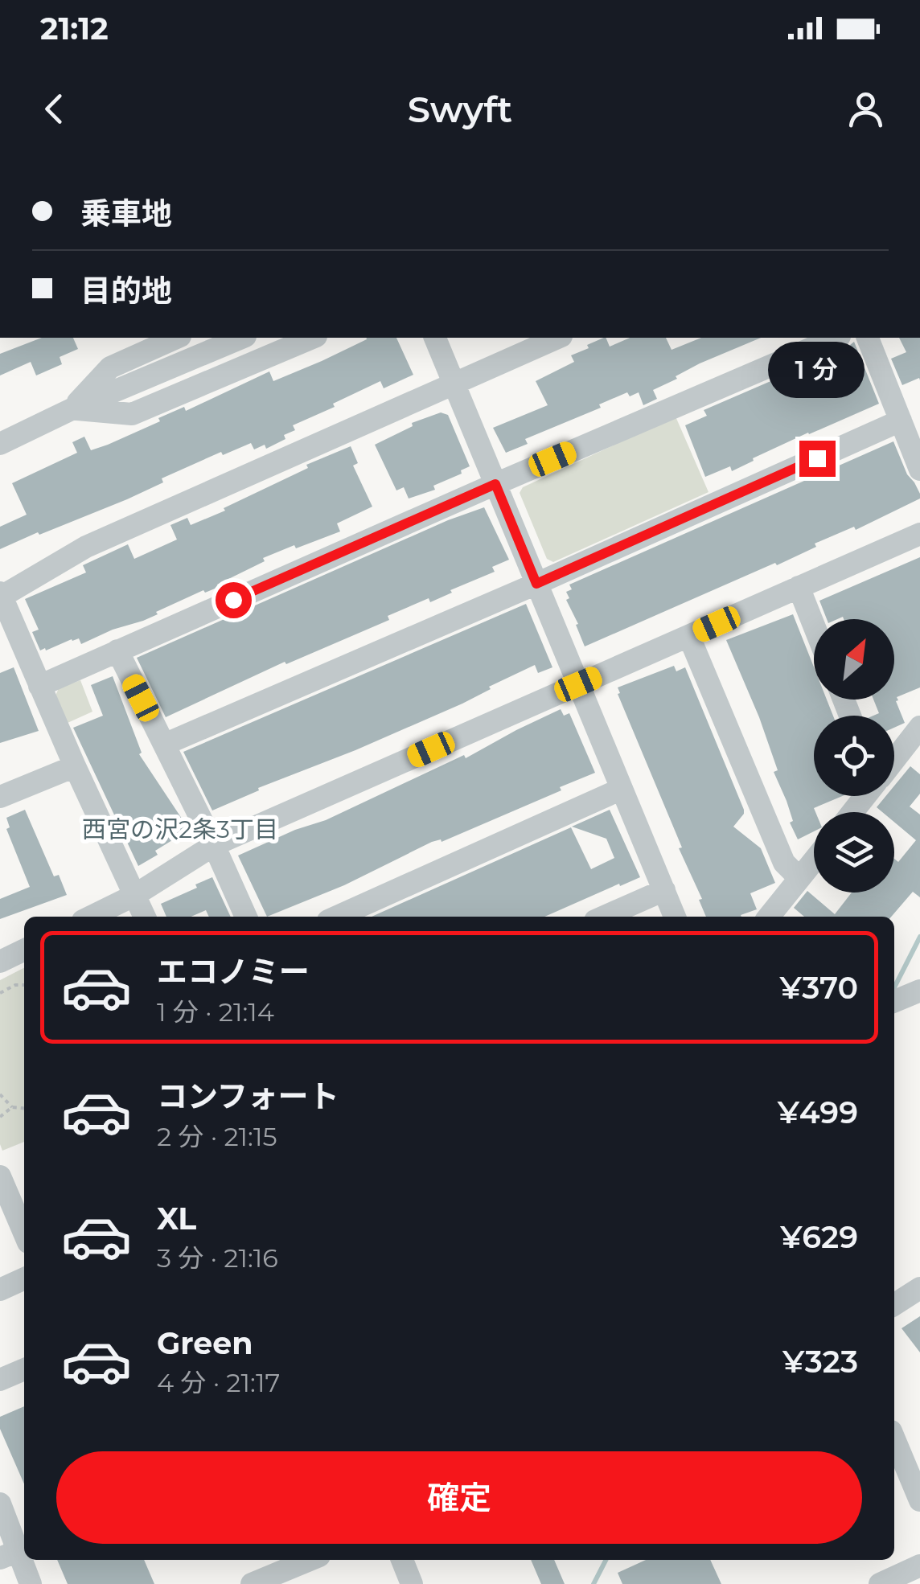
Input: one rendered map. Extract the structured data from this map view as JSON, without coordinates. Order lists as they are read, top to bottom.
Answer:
{
  "districts": ["西宮の沢2条3丁目"],
  "north": "top right",
  "page": {
    "status": "21:12",
    "header": "Swyft",
    "banner": ["乗車地", "目的地"],
    "bubble": "1 分",
    "list": [
      {
        "name": "エコノミー",
        "note": "1 分 · 21:14",
        "value": "¥370"
      },
      {
        "name": "コンフォート",
        "note": "2 分 · 21:15",
        "value": "¥499"
      },
      {
        "name": "XL",
        "note": "3 分 · 21:16",
        "value": "¥629"
      },
      {
        "name": "Green",
        "note": "4 分 · 21:17",
        "value": "¥323"
      }
    ],
    "buttons": "確定"
  }
}
